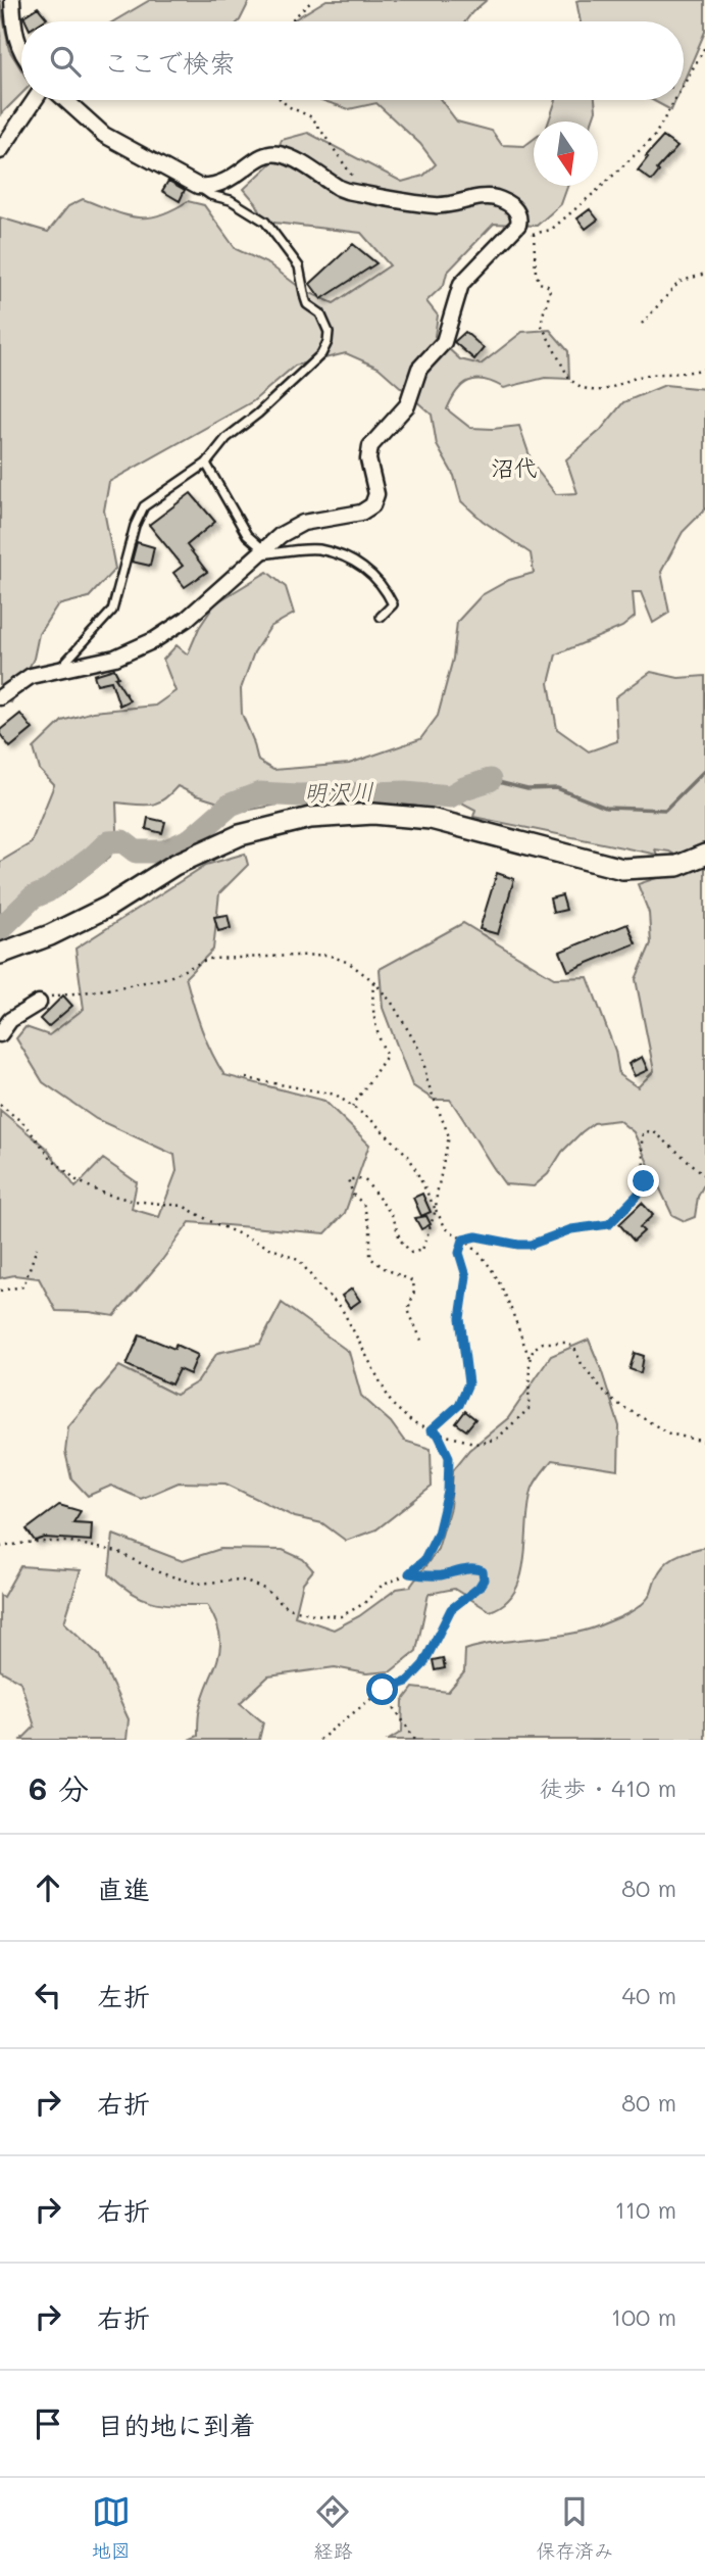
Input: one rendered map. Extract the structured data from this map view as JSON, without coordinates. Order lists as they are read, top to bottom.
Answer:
{
  "districts": ["沼代"],
  "water": ["明沢川"],
  "north": "bottom",
  "page": {
    "search": "ここで検索",
    "heading": ["6 分", "徒歩 · 410 m"],
    "list": [
      ["直進", "80 m"],
      ["左折", "40 m"],
      ["右折", "80 m"],
      ["右折", "110 m"],
      ["右折", "100 m"],
      "目的地に到着"
    ],
    "nav": ["地図", "経路", "保存済み"]
  }
}
